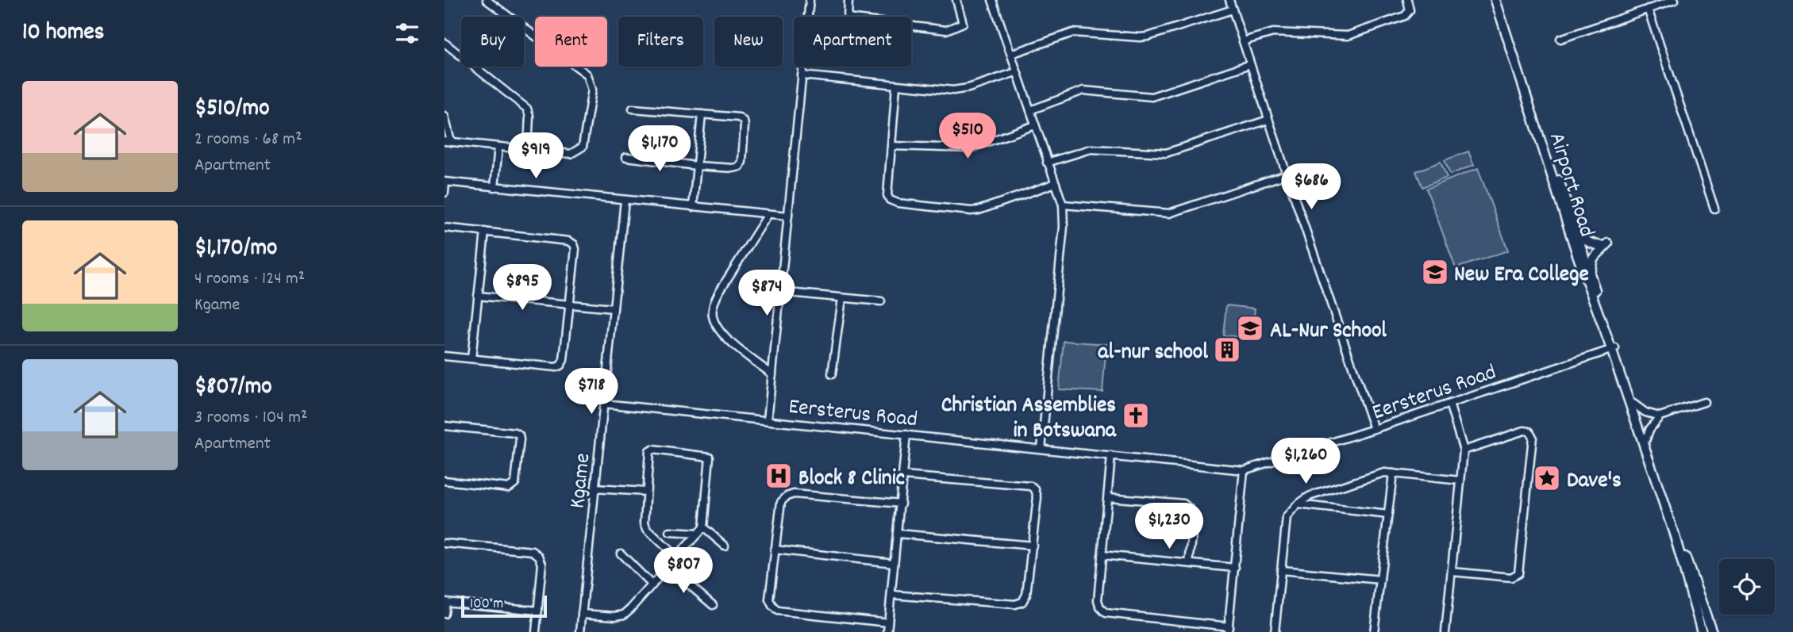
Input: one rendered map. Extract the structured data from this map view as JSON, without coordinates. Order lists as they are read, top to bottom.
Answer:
{
  "streets": {
    "main road": ["Airport Road"],
    "street": ["Eersterus Road", "Kgame"]
  },
  "crossings": [
    ["Airport Road", "Eersterus Road"],
    ["Eersterus Road", "Kgame"]
  ],
  "places": {
    "school or university": ["New Era College", "AL-Nur School"],
    "building": ["al-nur school"],
    "church": ["Christian Assemblies in Botswana"],
    "hospital": ["Block 8 Clinic"],
    "place": ["Dave's"]
  },
  "scale_bar": "100 m",
  "page": {
    "heading": "10 homes",
    "chip": [
      "Buy",
      "Rent",
      "Filters",
      "New",
      "Apartment"
    ],
    "list": [
      {
        "name": "$510/mo",
        "note": "2 rooms · 68 m² · Apartment"
      },
      {
        "name": "$1,170/mo",
        "note": "4 rooms · 124 m² · Kgame"
      },
      {
        "name": "$807/mo",
        "note": "3 rooms · 104 m² · Apartment"
      }
    ],
    "price": [
      "$510",
      "$1,170",
      "$919",
      "$686",
      "$895",
      "$874",
      "$718",
      "$1,260",
      "$1,230",
      "$807"
    ],
    "scale": "100 m"
  }
}
